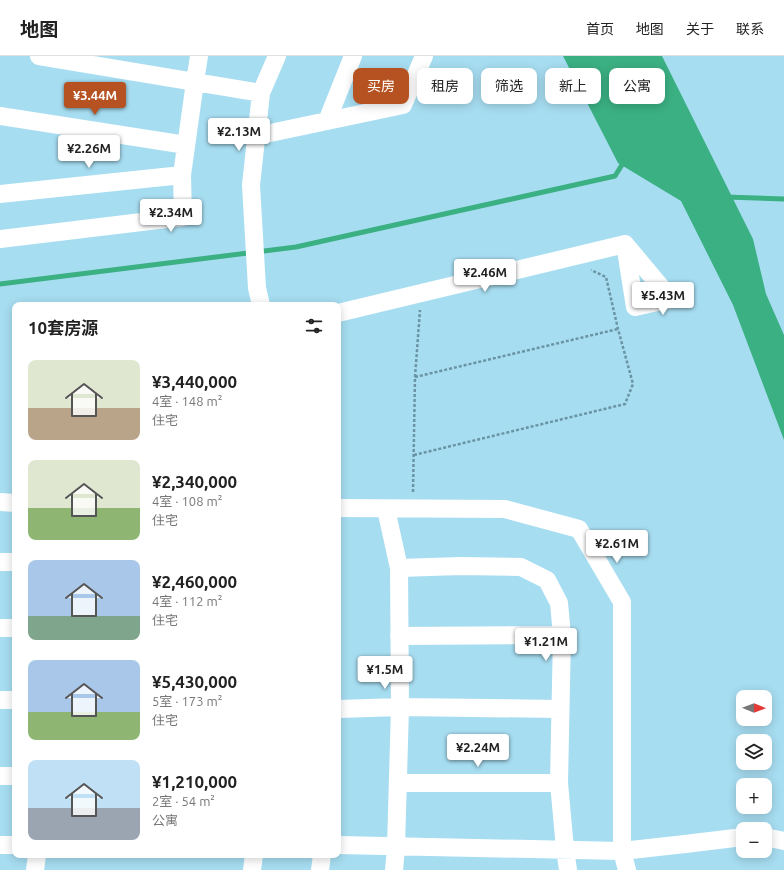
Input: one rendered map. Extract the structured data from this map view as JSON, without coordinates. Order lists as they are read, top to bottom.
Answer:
{
  "north": "right",
  "page": {
    "header": "地图",
    "nav": [
      "首页",
      "地图",
      "关于",
      "联系"
    ],
    "chip": [
      "买房",
      "租房",
      "筛选",
      "新上",
      "公寓"
    ],
    "price": [
      "¥3.44M",
      "¥2.13M",
      "¥2.26M",
      "¥2.34M",
      "¥2.46M",
      "¥5.43M",
      "¥2.61M",
      "¥1.21M",
      "¥1.5M",
      "¥2.24M"
    ],
    "heading": "10套房源",
    "list": [
      {
        "name": "¥3,440,000",
        "note": "4室 · 148 m² · 住宅"
      },
      {
        "name": "¥2,340,000",
        "note": "4室 · 108 m² · 住宅"
      },
      {
        "name": "¥2,460,000",
        "note": "4室 · 112 m² · 住宅"
      },
      {
        "name": "¥5,430,000",
        "note": "5室 · 173 m² · 住宅"
      },
      {
        "name": "¥1,210,000",
        "note": "2室 · 54 m² · 公寓"
      }
    ],
    "map_buttons": ["+", "−"]
  }
}
